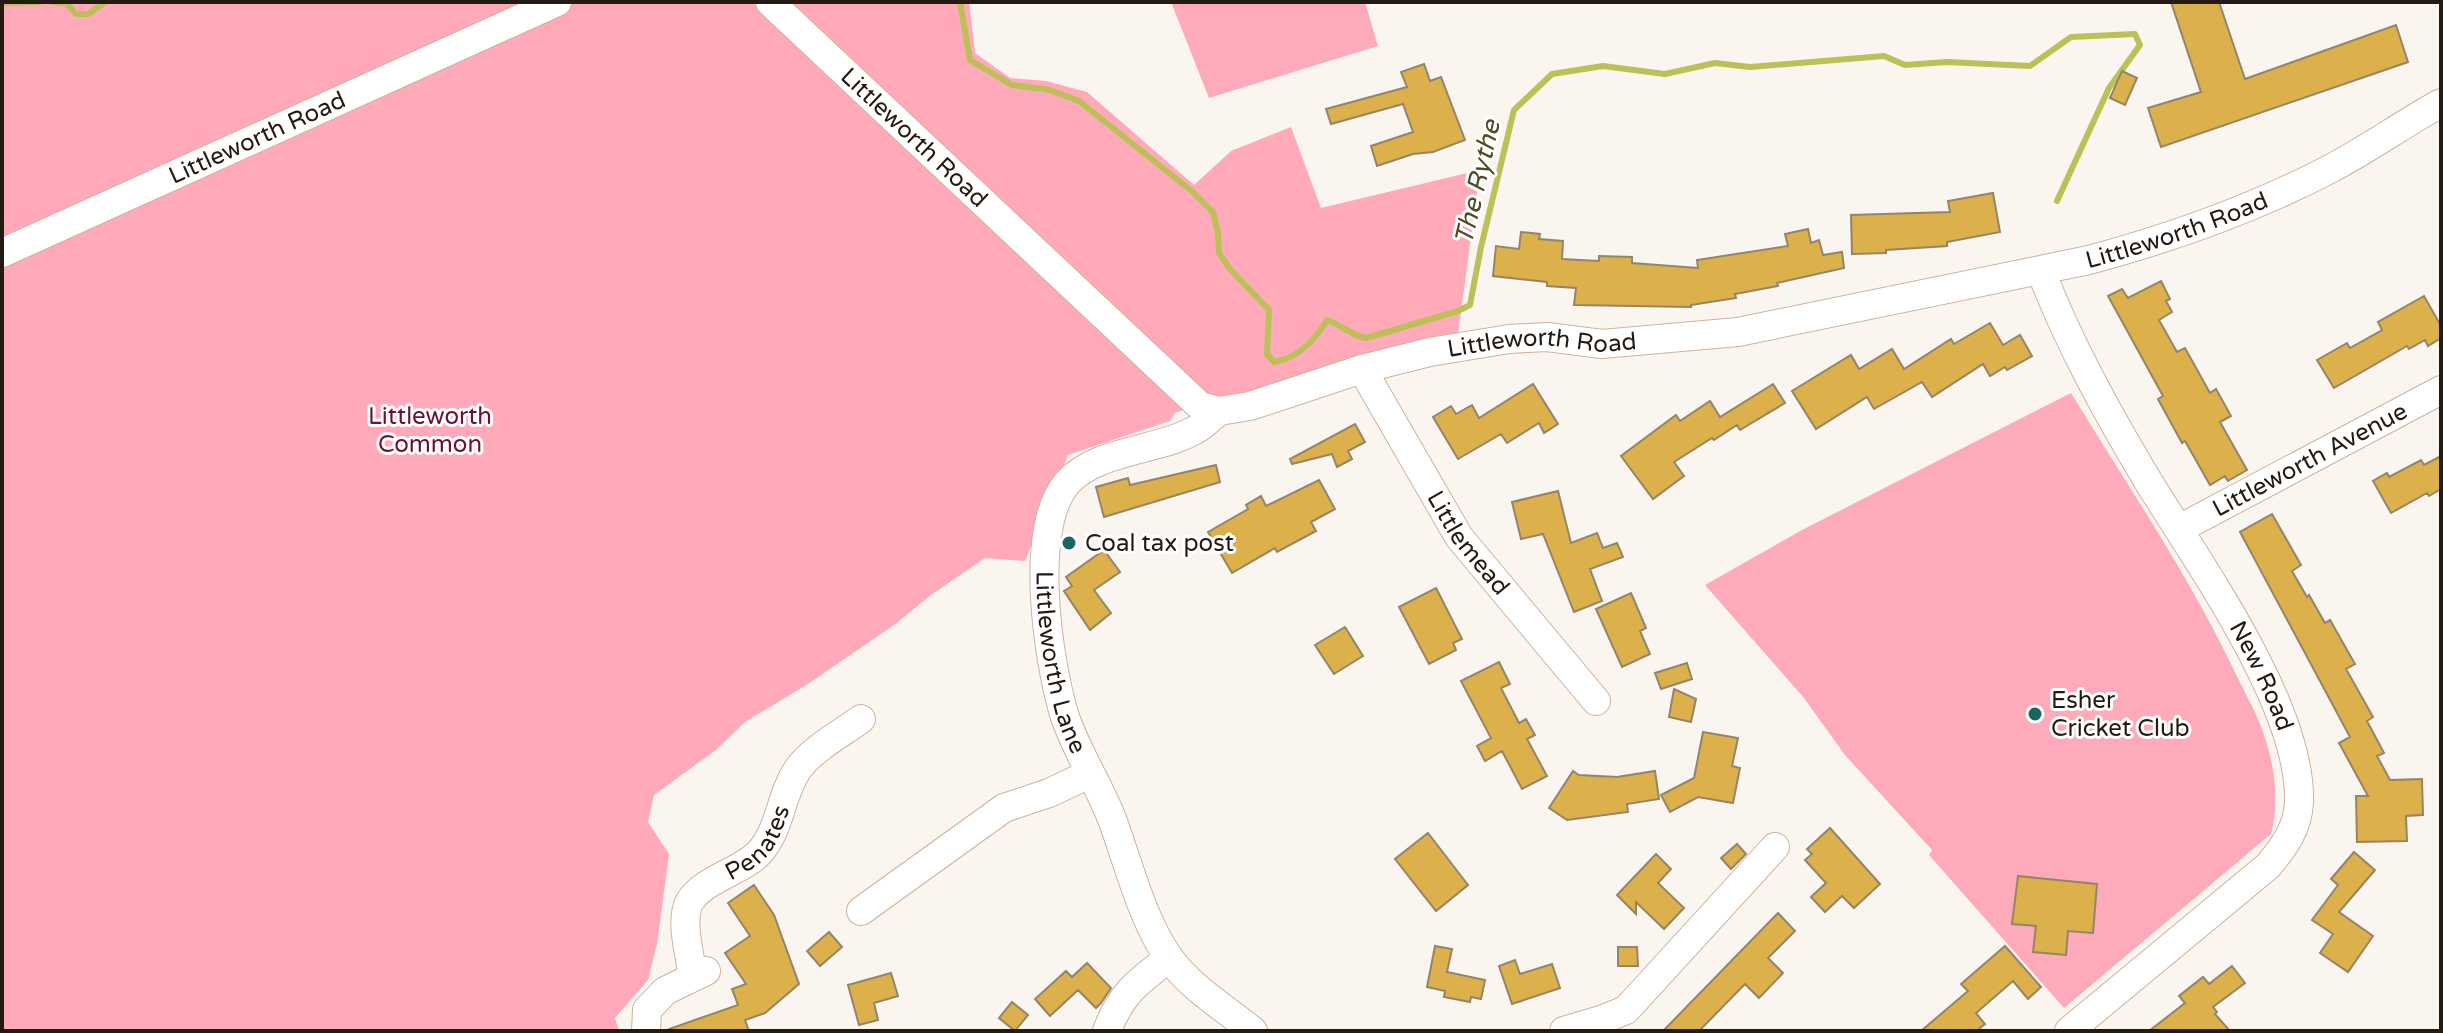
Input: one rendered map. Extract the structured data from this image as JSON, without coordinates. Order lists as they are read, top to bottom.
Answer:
{
  "streets": {
    "street": [
      "Littleworth Road",
      "Littleworth Avenue",
      "Littlemead",
      "Littleworth Lane",
      "New Road",
      "Penates"
    ]
  },
  "crossings": [
    ["Littleworth Road", "Littlemead"],
    ["Littleworth Road", "Littleworth Lane"],
    ["Littleworth Road", "New Road"],
    ["Littleworth Avenue", "New Road"]
  ],
  "water": ["The Rythe"],
  "parks": ["Littleworth Common"],
  "places": ["Coal tax post", "Esher Cricket Club"]
}
